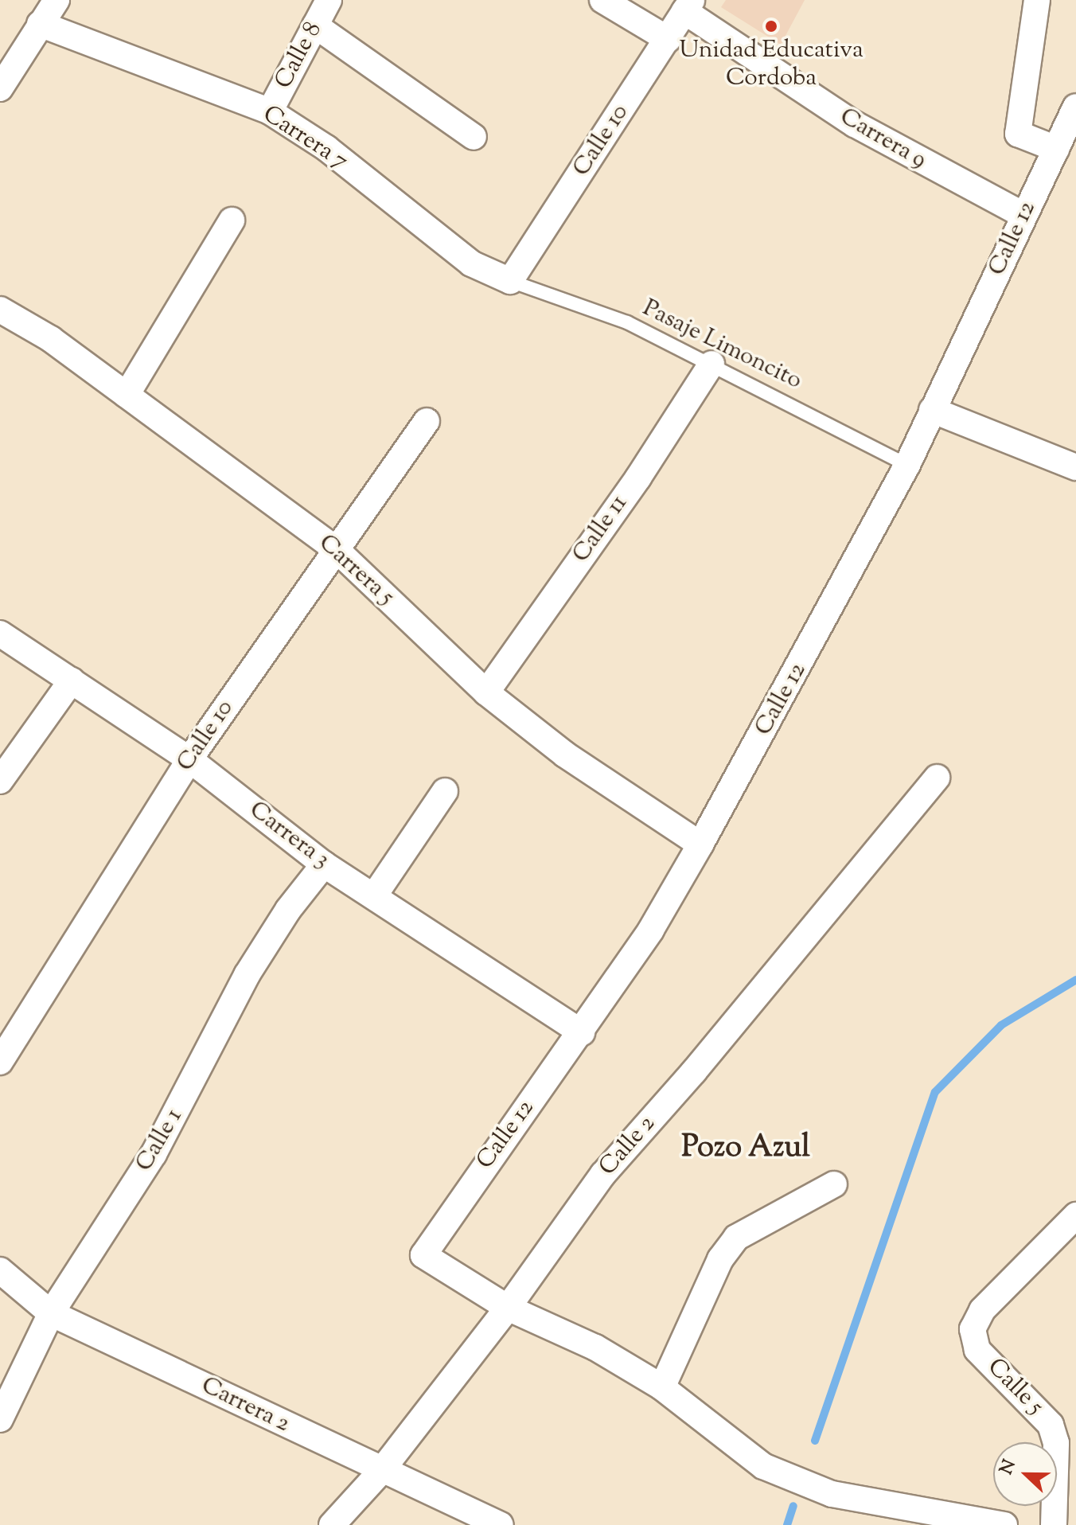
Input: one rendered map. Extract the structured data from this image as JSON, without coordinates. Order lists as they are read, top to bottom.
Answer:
{
  "streets": {
    "street": [
      "Calle 8",
      "Carrera 7",
      "Carrera 9",
      "Calle 10",
      "Calle 12",
      "Calle 11",
      "Carrera 5",
      "Carrera 3",
      "Calle 1",
      "Calle 2",
      "Calle 5",
      "Carrera 2"
    ],
    "lane": ["Pasaje Limoncito"]
  },
  "crossings": [
    ["Calle 8", "Carrera 7"],
    ["Carrera 7", "Calle 10"],
    ["Carrera 7", "Pasaje Limoncito"],
    ["Carrera 9", "Calle 10"],
    ["Carrera 9", "Calle 12"],
    ["Calle 10", "Pasaje Limoncito"],
    ["Calle 10", "Carrera 5"],
    ["Calle 10", "Carrera 3"],
    ["Calle 12", "Pasaje Limoncito"],
    ["Calle 12", "Carrera 5"],
    ["Calle 12", "Carrera 3"],
    ["Calle 12", "Calle 2"],
    ["Pasaje Limoncito", "Calle 11"],
    ["Calle 11", "Carrera 5"],
    ["Carrera 3", "Calle 1"],
    ["Calle 1", "Carrera 2"],
    ["Calle 2", "Carrera 2"]
  ],
  "districts": ["Pozo Azul"],
  "places": ["Unidad Educativa Cordoba"],
  "north": "left"
}
